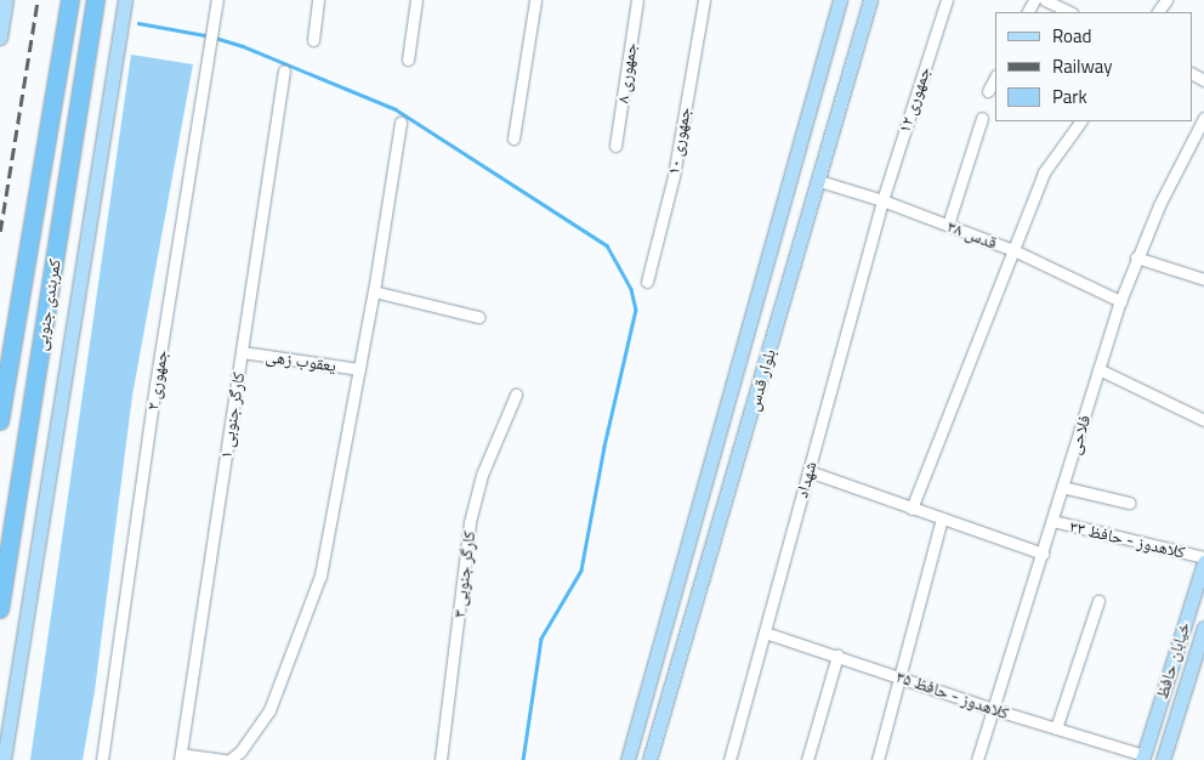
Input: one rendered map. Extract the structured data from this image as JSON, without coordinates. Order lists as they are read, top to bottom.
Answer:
{
  "streets": {
    "highway": ["کمربندی جنوبی"],
    "main road": ["بلوار قدس", "خیابان حافظ"],
    "street": [
      "جمهوری ۸",
      "جمهوری ۱۲",
      "جمهوری ۱۰",
      "قدس ۳۸",
      "یعقوب زهی",
      "جمهوری ۲",
      "کارگر جنوبی ۱",
      "فلاحی",
      "شهداد",
      "کلاهدوز - حافظ ۳۳",
      "کارگر جنوبی ۳",
      "کلاهدوز - حافظ ۳۵"
    ]
  },
  "crossings": [
    ["جمهوری ۱۲", "قدس ۳۸"],
    ["جمهوری ۱۲", "شهداد"],
    ["قدس ۳۸", "بلوار قدس"],
    ["قدس ۳۸", "فلاحی"],
    ["قدس ۳۸", "شهداد"],
    ["یعقوب زهی", "کارگر جنوبی ۱"],
    ["فلاحی", "کلاهدوز - حافظ ۳۳"],
    ["فلاحی", "کلاهدوز - حافظ ۳۵"],
    ["شهداد", "کلاهدوز - حافظ ۳۵"],
    ["خیابان حافظ", "کلاهدوز - حافظ ۳۵"]
  ],
  "legend": ["Road", "Railway", "Park"]
}
